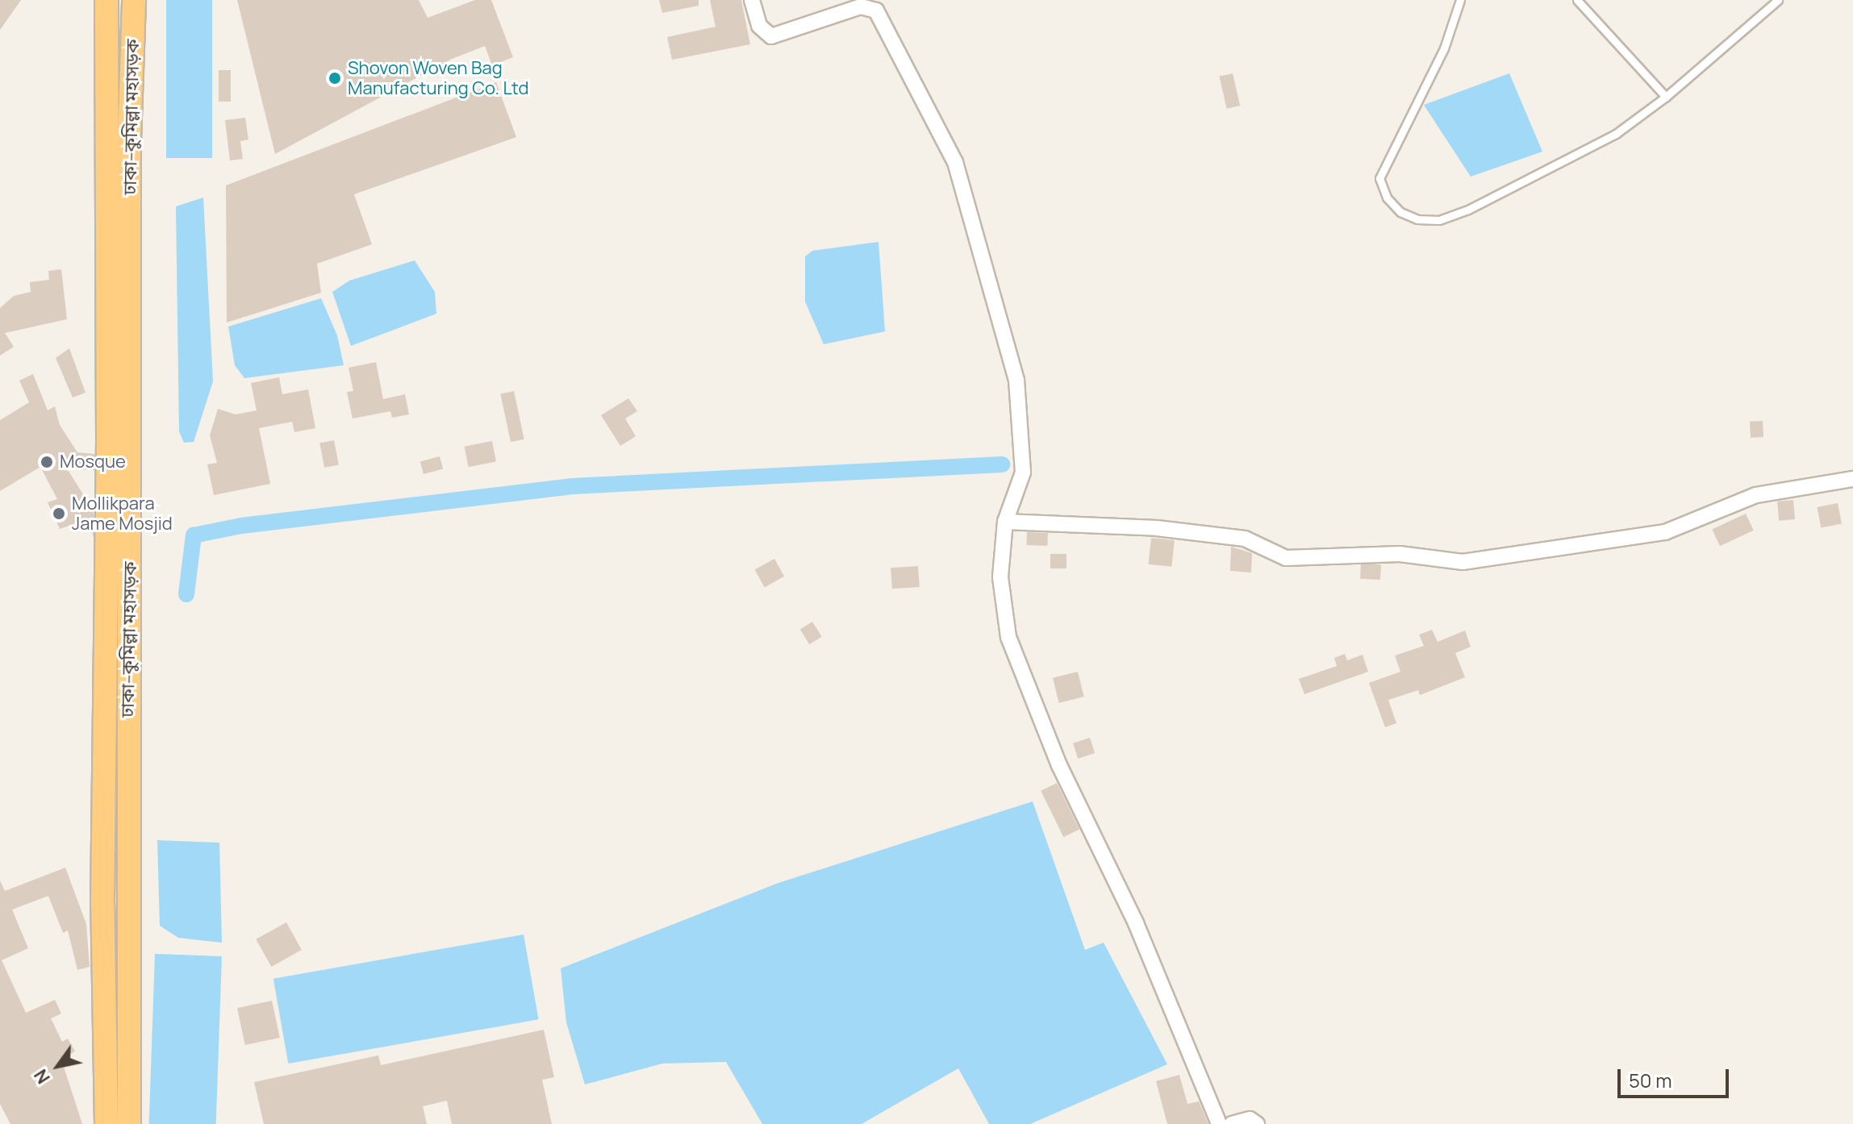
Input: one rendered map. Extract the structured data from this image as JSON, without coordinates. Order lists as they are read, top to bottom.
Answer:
{
  "streets": {
    "highway": ["ঢাকা–কুমিল্লা মহাসড়ক"]
  },
  "places": ["Shovon Woven Bag Manufacturing Co. Ltd", "Mosque", "Mollikpara Jame Mosjid"],
  "scale_bar": "50 m",
  "north": "bottom left"
}
